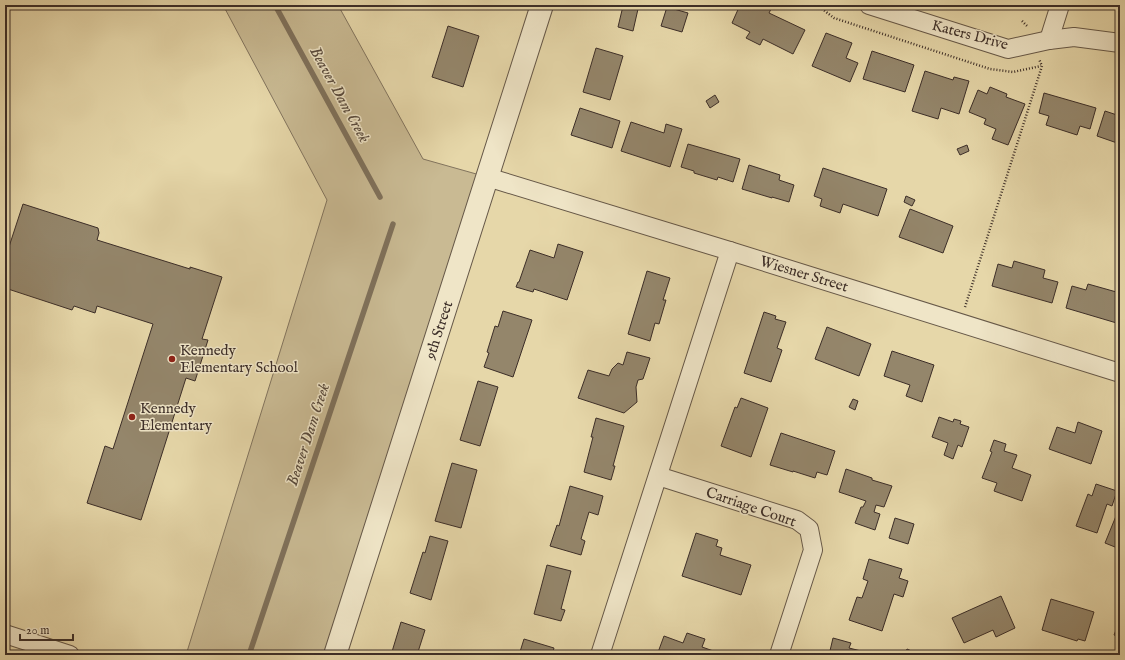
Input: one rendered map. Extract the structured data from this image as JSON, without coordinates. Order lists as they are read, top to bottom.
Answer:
{
  "streets": {
    "street": [
      "Katers Drive",
      "Wiesner Street",
      "9th Street",
      "Carriage Court"
    ]
  },
  "crossings": [
    ["Wiesner Street", "9th Street"]
  ],
  "water": ["Beaver Dam Creek"],
  "places": ["Kennedy Elementary School", "Kennedy Elementary"],
  "scale_bar": "20 m"
}
